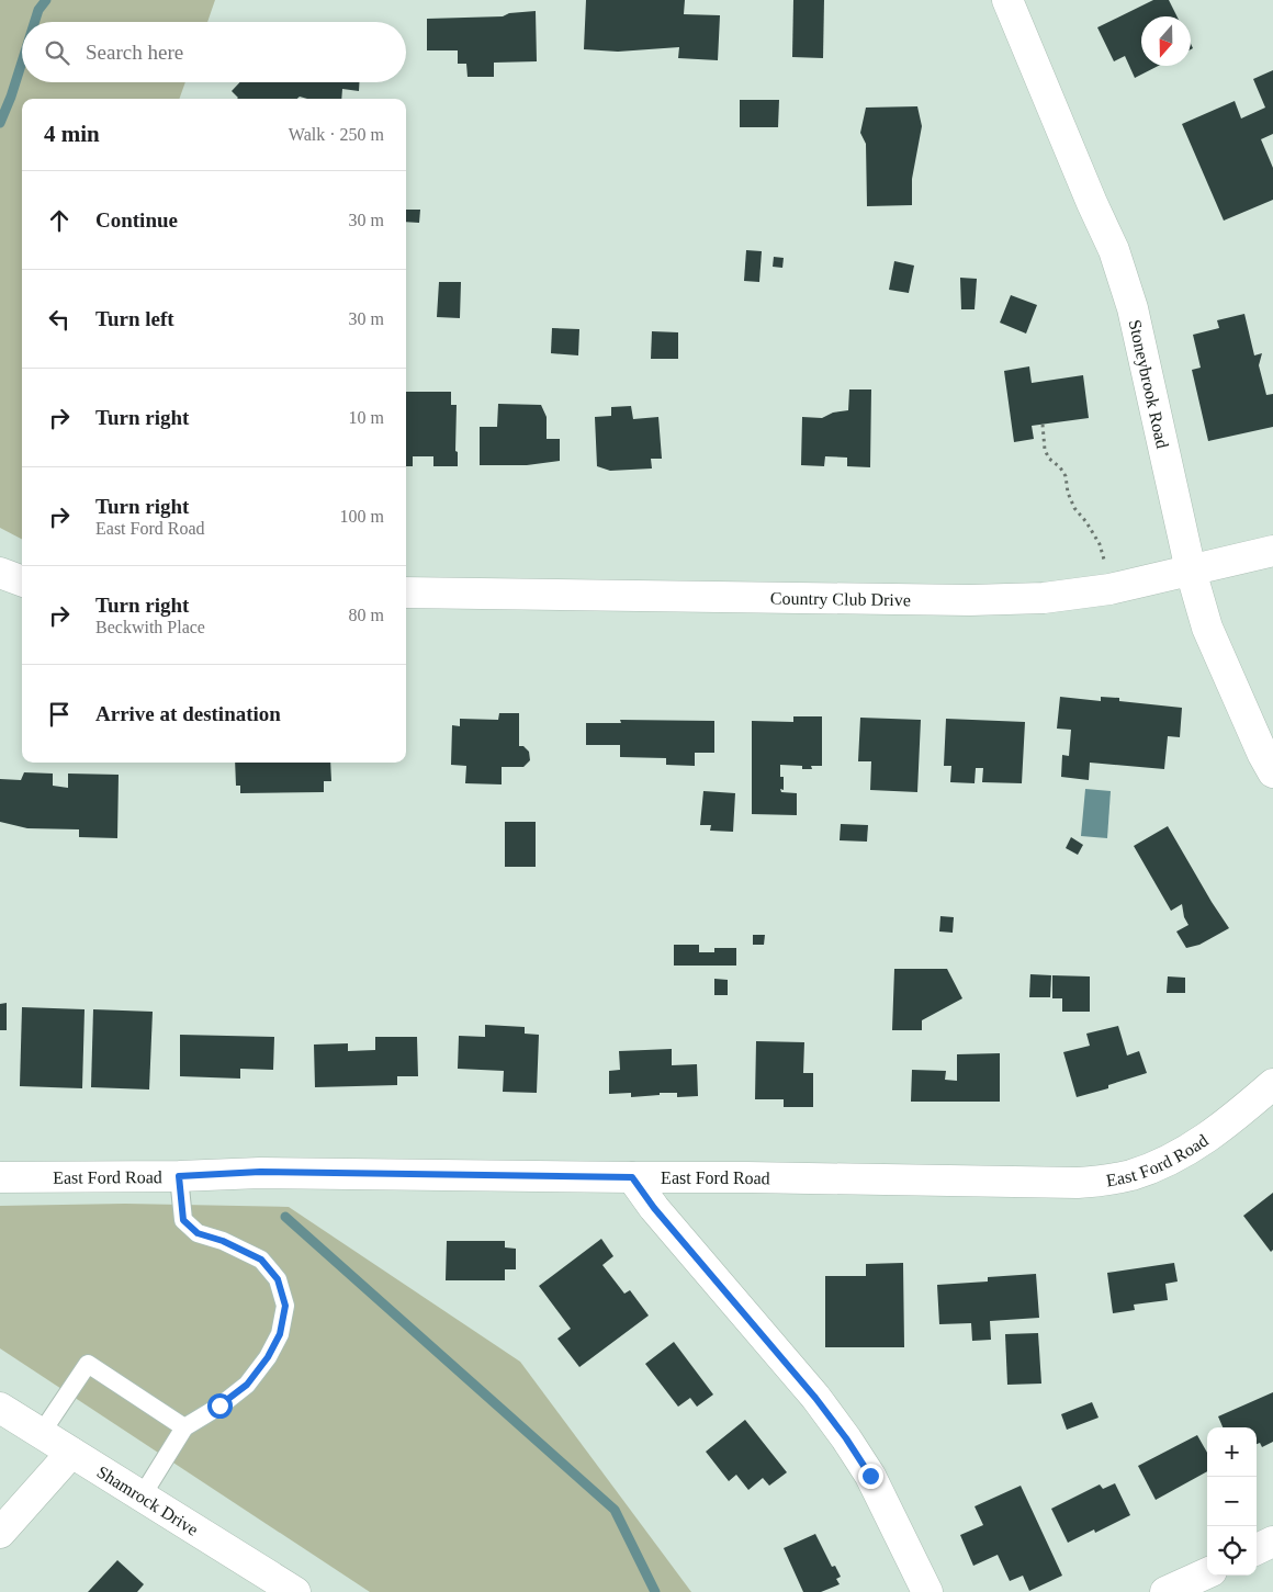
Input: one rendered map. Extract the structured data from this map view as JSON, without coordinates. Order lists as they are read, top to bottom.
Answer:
{
  "streets": {
    "street": [
      "Stoneybrook Road",
      "Country Club Drive",
      "East Ford Road",
      "Shamrock Drive"
    ]
  },
  "crossings": [
    ["Stoneybrook Road", "Country Club Drive"]
  ],
  "north": "bottom",
  "page": {
    "search": "Search here",
    "heading": ["4 min", "Walk · 250 m"],
    "list": [
      ["Continue", "30 m"],
      ["Turn left", "30 m"],
      ["Turn right", "10 m"],
      ["Turn right", "East Ford Road", "100 m"],
      ["Turn right", "Beckwith Place", "80 m"],
      "Arrive at destination"
    ],
    "map_buttons": ["+", "−"]
  }
}
